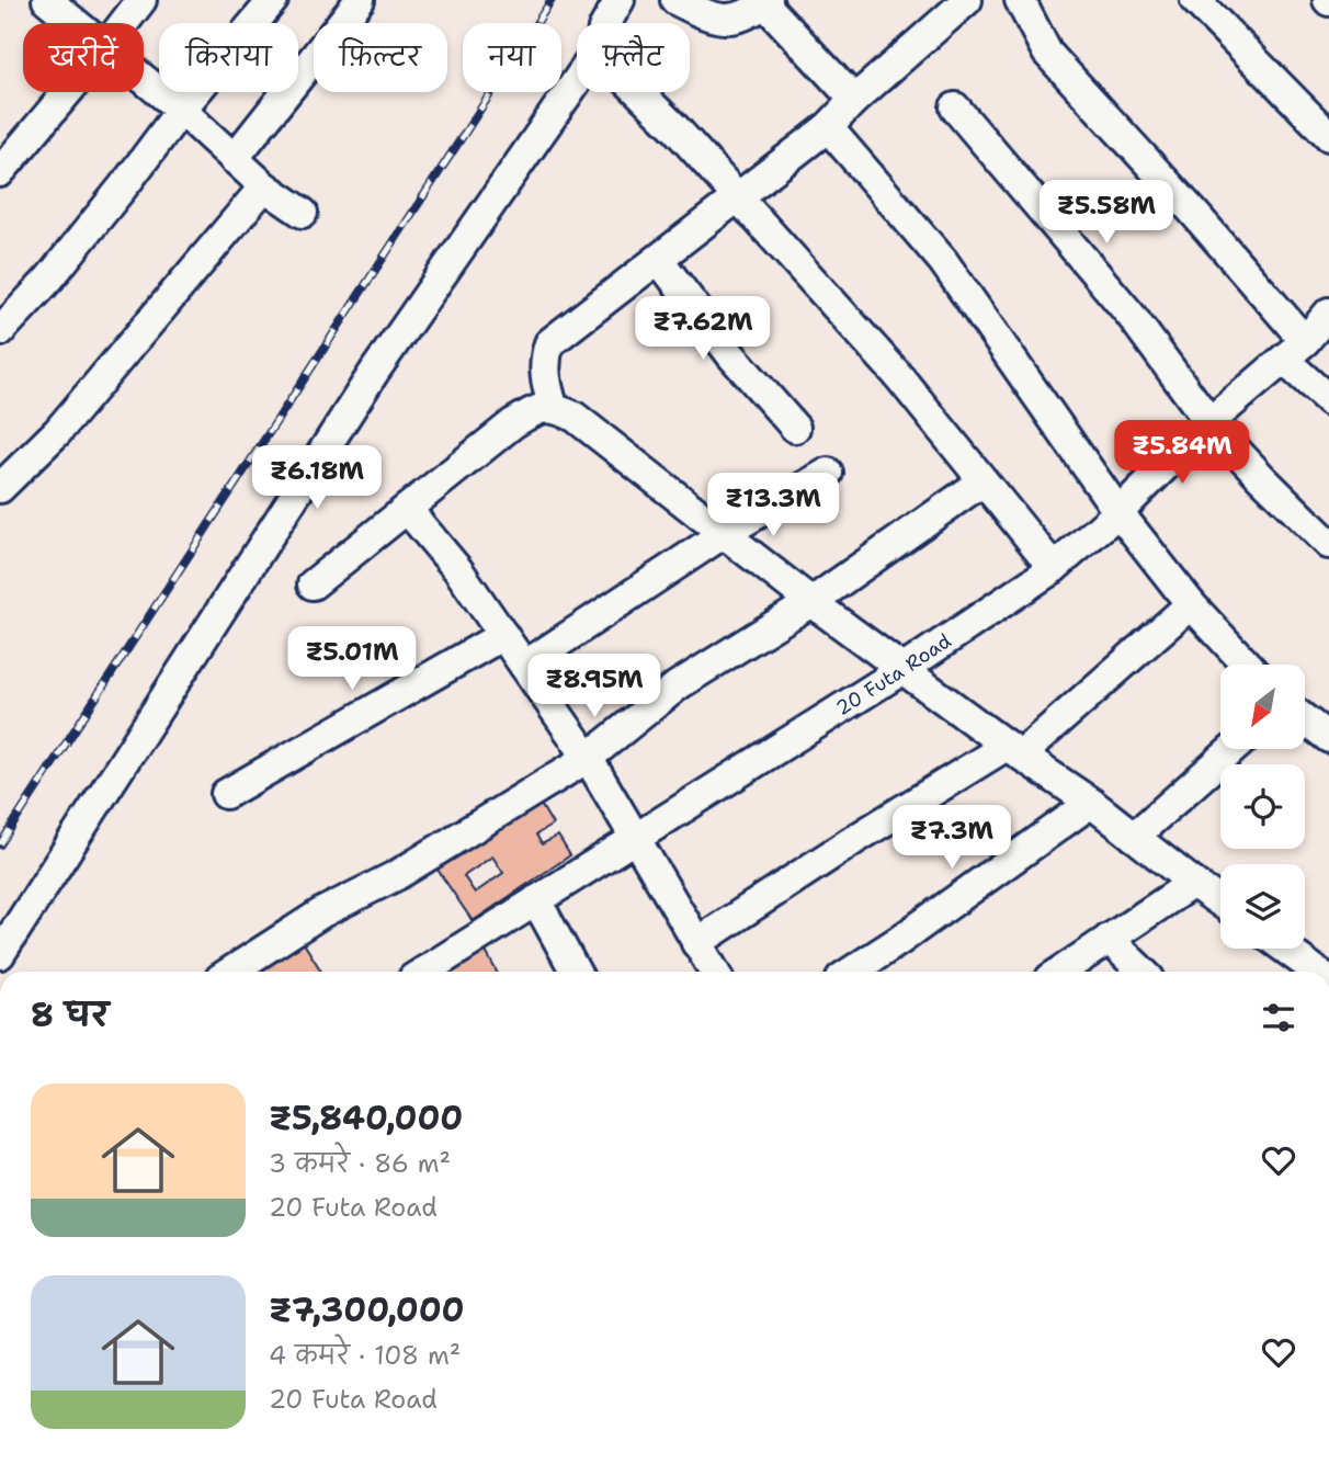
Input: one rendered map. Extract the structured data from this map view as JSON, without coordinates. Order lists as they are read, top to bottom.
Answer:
{
  "streets": {
    "street": ["20 Futa Road"]
  },
  "north": "bottom left",
  "page": {
    "chip": [
      "खरीदें",
      "किराया",
      "फ़िल्टर",
      "नया",
      "फ़्लैट"
    ],
    "price": [
      "₹5.58M",
      "₹7.62M",
      "₹5.84M",
      "₹6.18M",
      "₹13.3M",
      "₹5.01M",
      "₹8.95M",
      "₹7.3M"
    ],
    "heading": "8 घर",
    "list": [
      {
        "name": "₹5,840,000",
        "note": "3 कमरे · 86 m² · 20 Futa Road"
      },
      {
        "name": "₹7,300,000",
        "note": "4 कमरे · 108 m² · 20 Futa Road"
      }
    ]
  }
}
